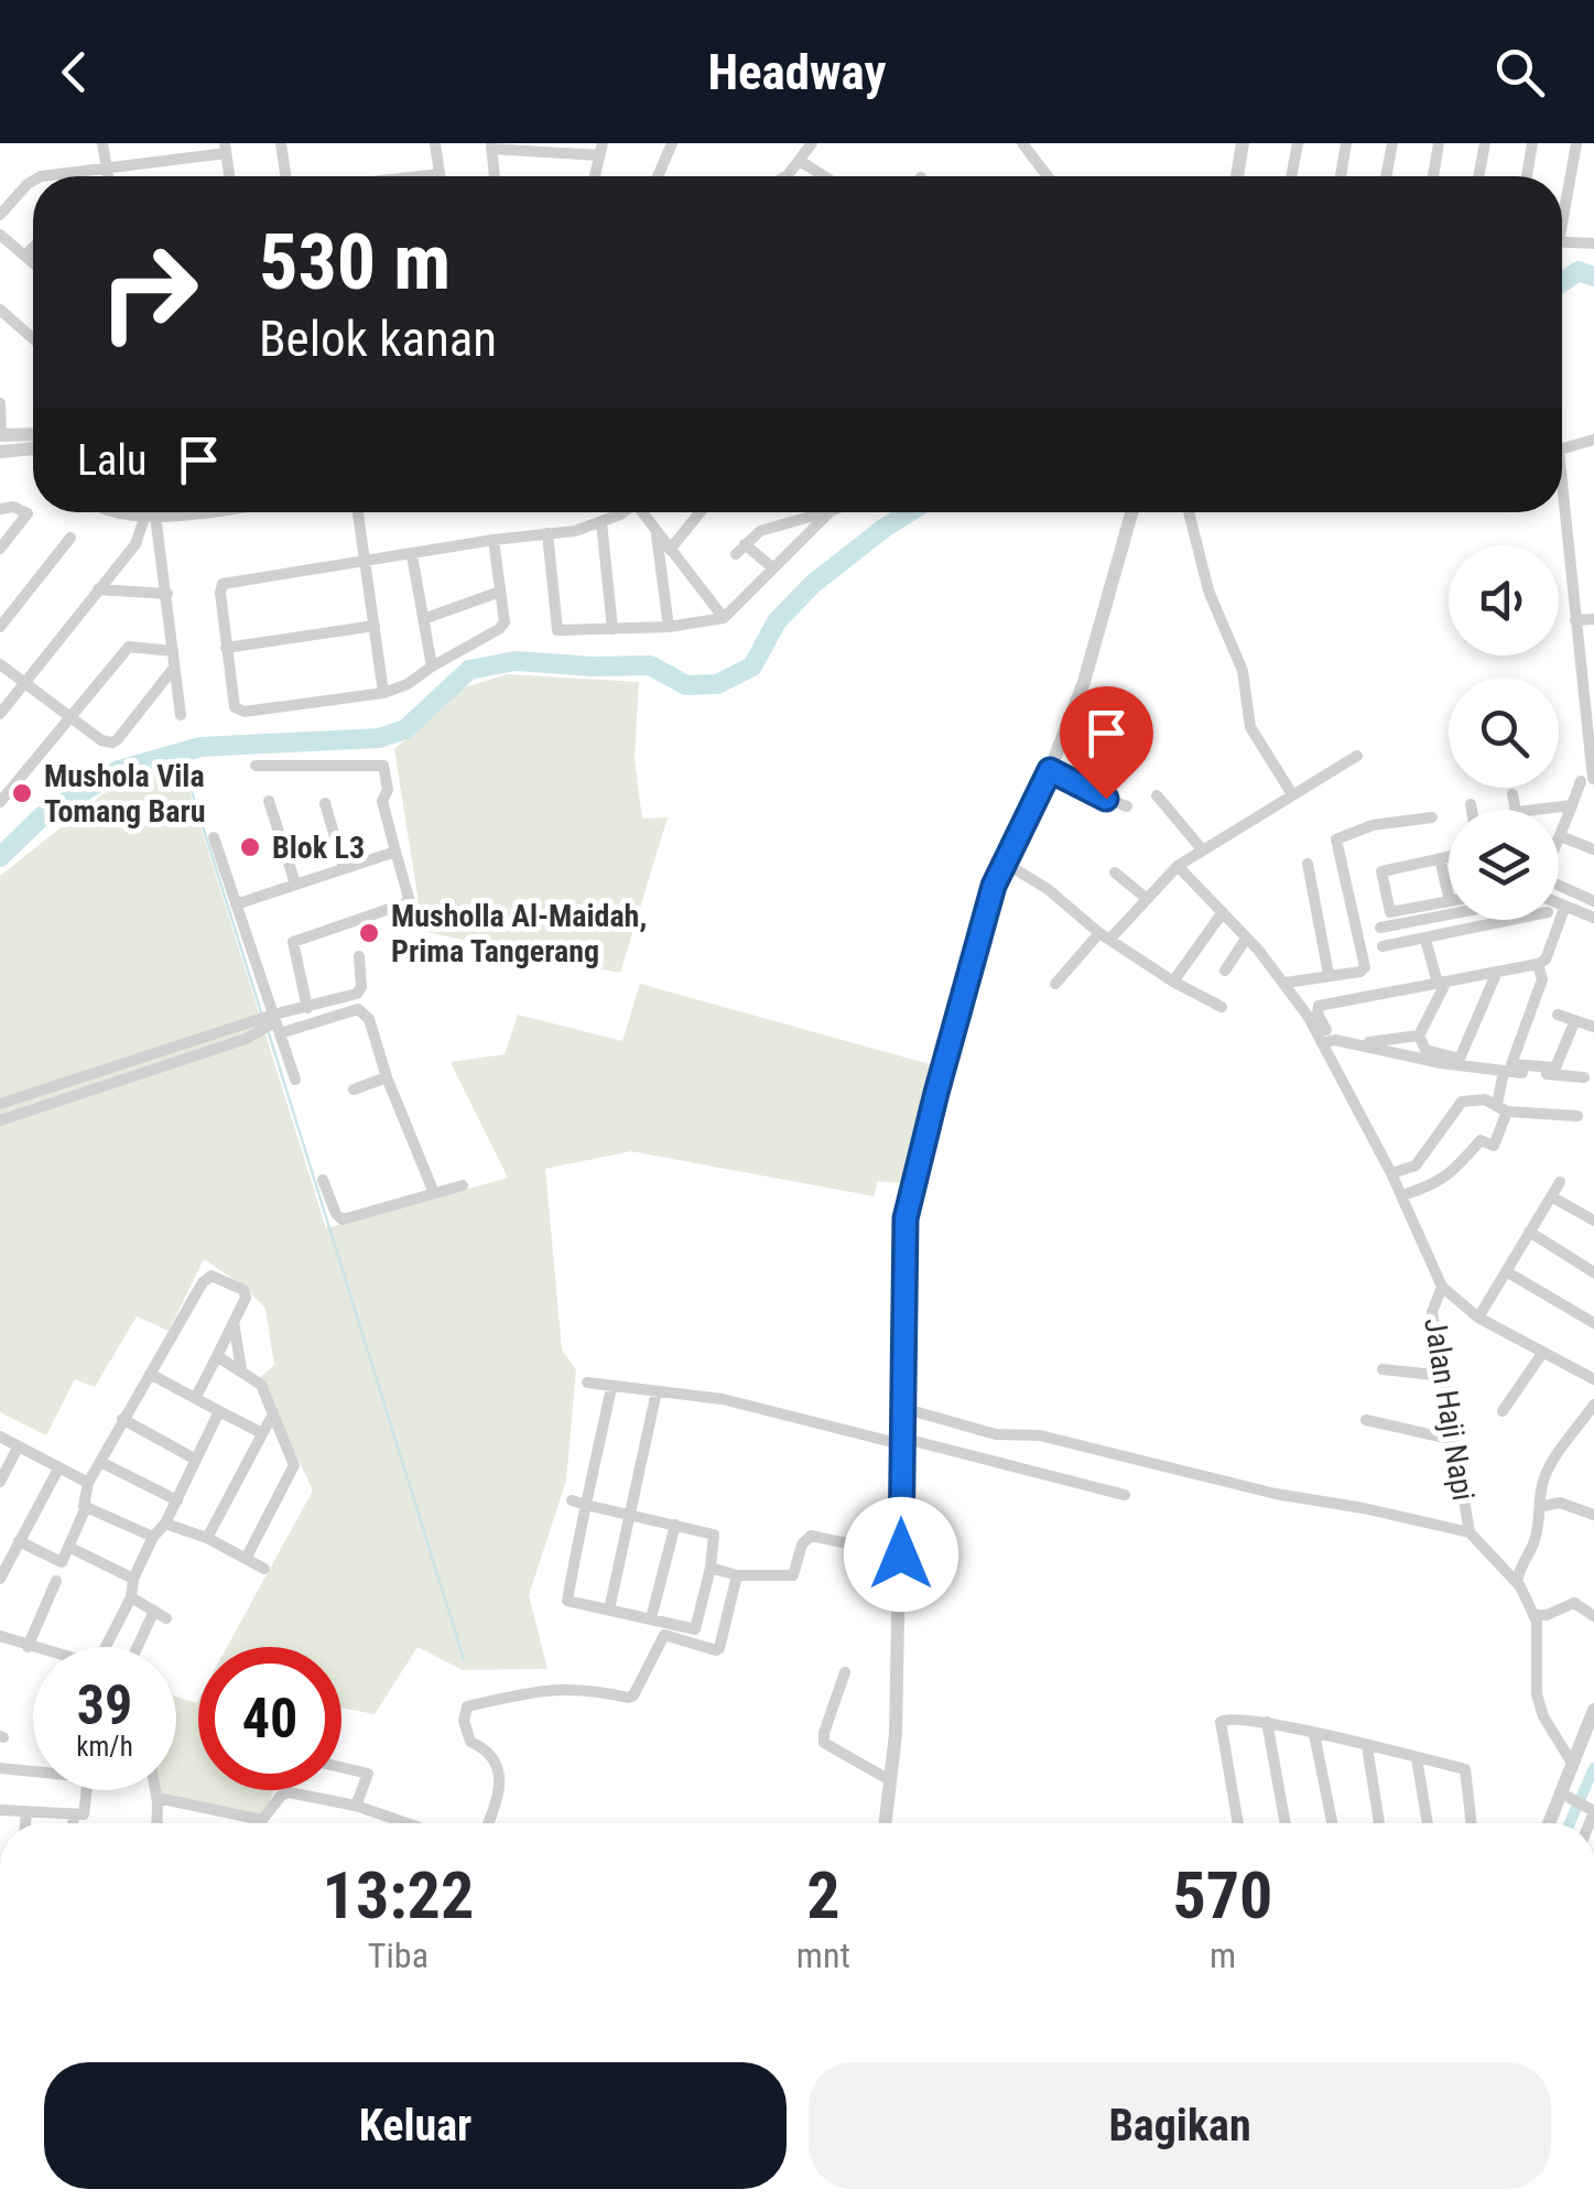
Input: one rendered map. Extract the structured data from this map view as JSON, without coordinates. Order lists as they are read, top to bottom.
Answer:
{
  "streets": {
    "street": ["Jalan Haji Napi"]
  },
  "places": ["Mushola Vila Tomang Baru", "Blok L3", "Musholla Al-Maidah, Prima Tangerang"],
  "page": {
    "header": "Headway",
    "turn": ["530 m", "Belok kanan"],
    "then": "Lalu",
    "speed": "39 km/h",
    "limit": "40",
    "eta": [
      "13:22",
      "Tiba",
      "2",
      "mnt",
      "570",
      "m"
    ],
    "buttons": ["Keluar", "Bagikan"]
  }
}
